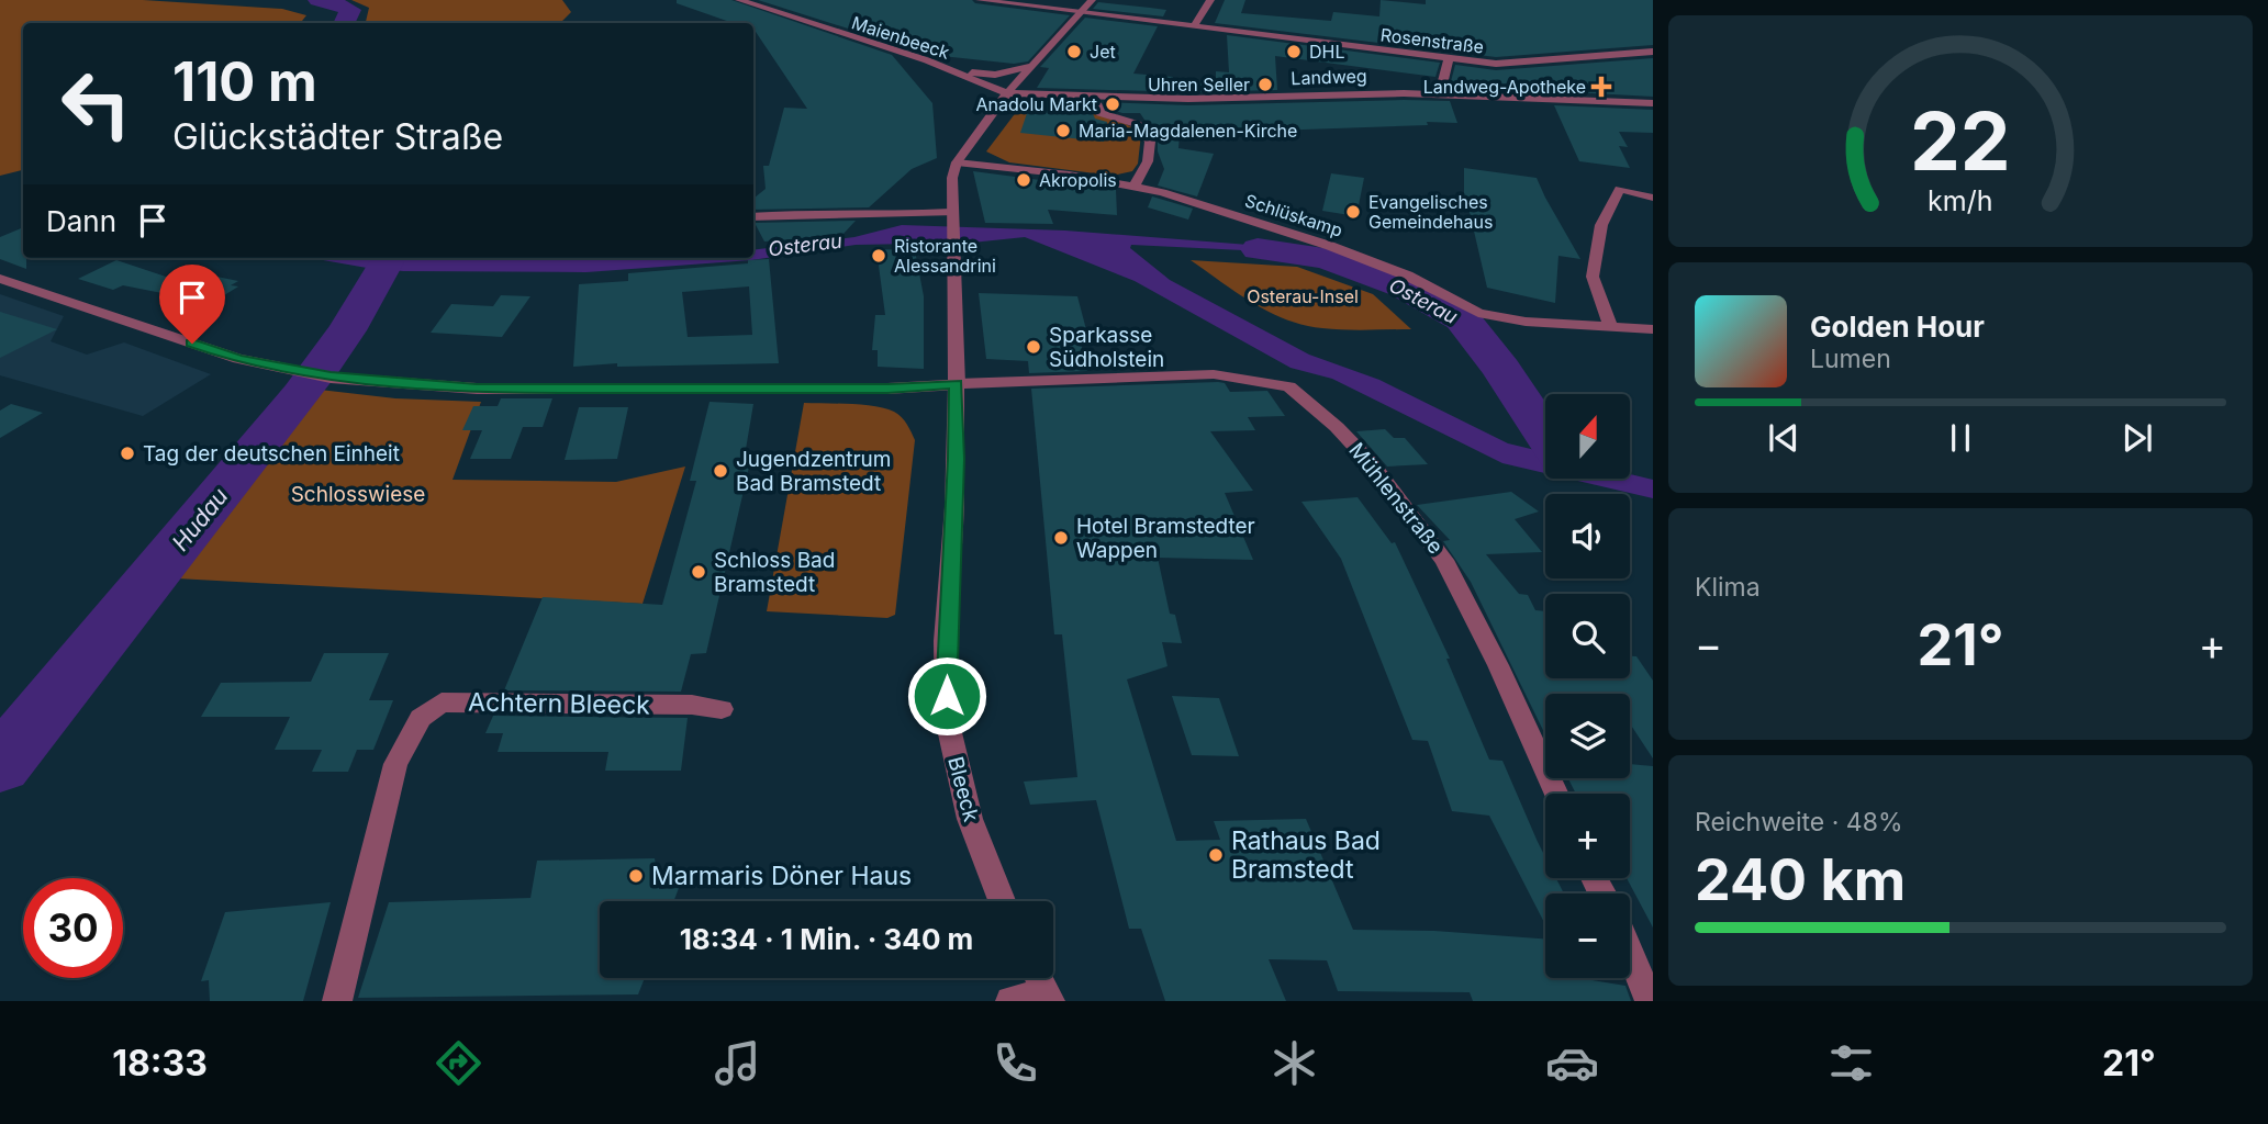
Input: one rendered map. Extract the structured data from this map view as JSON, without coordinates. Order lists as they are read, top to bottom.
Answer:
{
  "streets": {
    "street": [
      "Maienbeeck",
      "Rosenstraße",
      "Landweg",
      "Schlüskamp",
      "Mühlenstraße",
      "Achtern Bleeck",
      "Bleeck"
    ]
  },
  "crossings": [
    ["Maienbeeck", "Landweg"],
    ["Schlüskamp", "Bleeck"],
    ["Mühlenstraße", "Bleeck"]
  ],
  "water": ["Osterau", "Hudau"],
  "parks": ["Osterau-Insel", "Schlosswiese"],
  "places": {
    "other": [
      "Jet",
      "DHL",
      "Uhren Seller",
      "Anadolu Markt",
      "Maria-Magdalenen-Kirche",
      "Akropolis",
      "Evangelisches Gemeindehaus",
      "Ristorante Alessandrini",
      "Sparkasse Südholstein",
      "Tag der deutschen Einheit",
      "Jugendzentrum Bad Bramstedt",
      "Hotel Bramstedter Wappen",
      "Schloss Bad Bramstedt",
      "Rathaus Bad Bramstedt",
      "Marmaris Döner Haus"
    ],
    "health": ["Landweg-Apotheke"]
  },
  "north": "top",
  "page": {
    "turn": ["110 m", "Glückstädter Straße"],
    "then": "Dann",
    "song": ["Golden Hour", "Lumen"],
    "map_buttons": ["+", "−"],
    "tile": [
      "Klima",
      ["Reichweite · 48%", "240 km"]
    ],
    "heat": ["−", "21°", "+"],
    "limit": "30",
    "trip": "18:34 · 1 Min. · 340 m",
    "tabs": ["18:33", "21°"],
    "gauge": ["22", "km/h"]
  }
}
